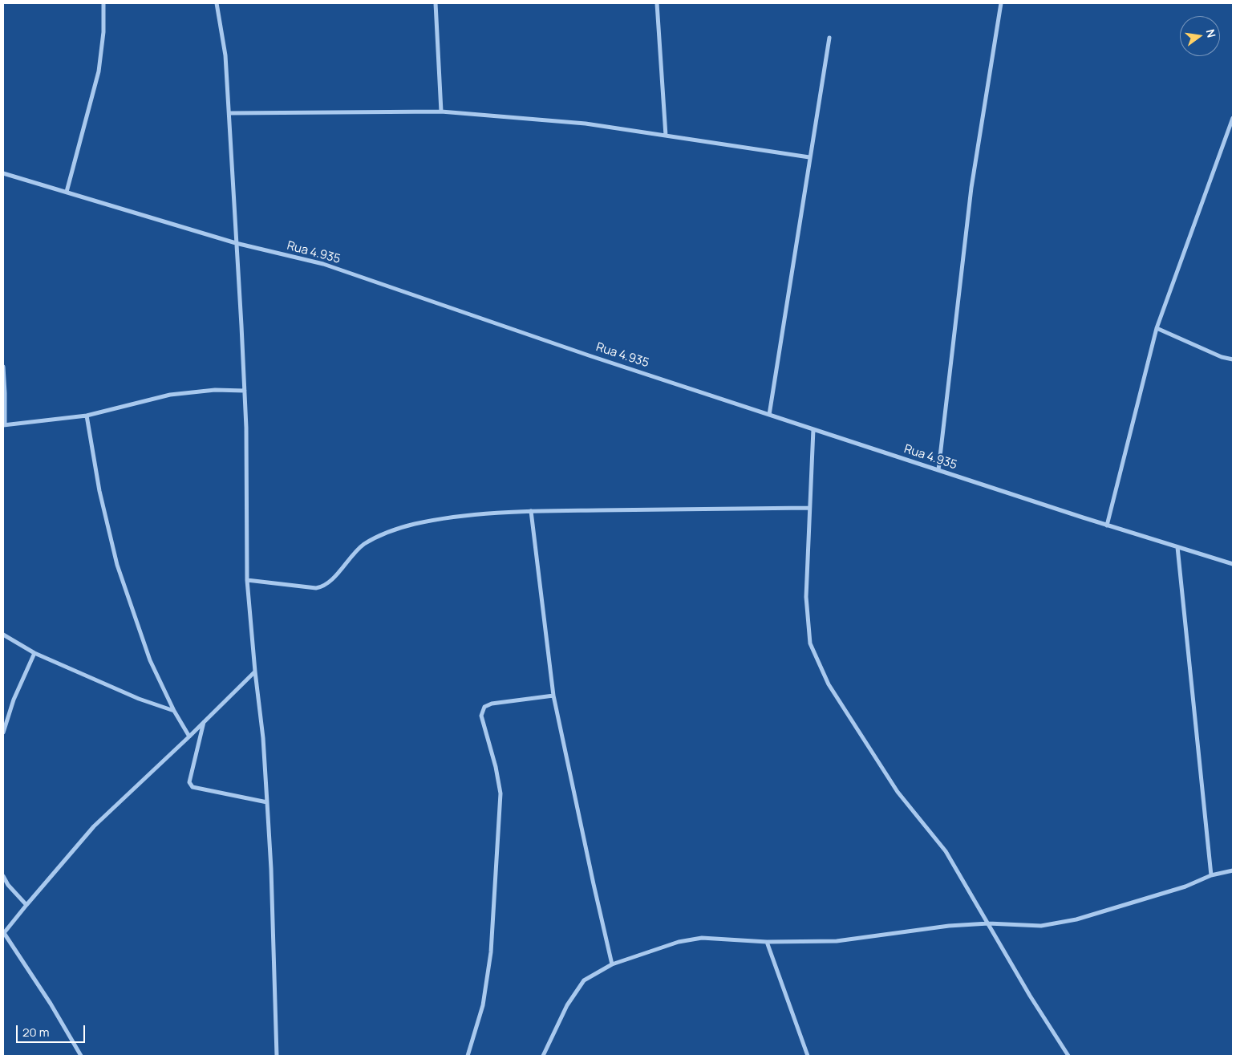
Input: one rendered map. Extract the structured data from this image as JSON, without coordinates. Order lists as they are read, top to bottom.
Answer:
{
  "streets": {
    "street": ["Rua 4.935"]
  },
  "scale_bar": "20 m",
  "north": "right"
}
